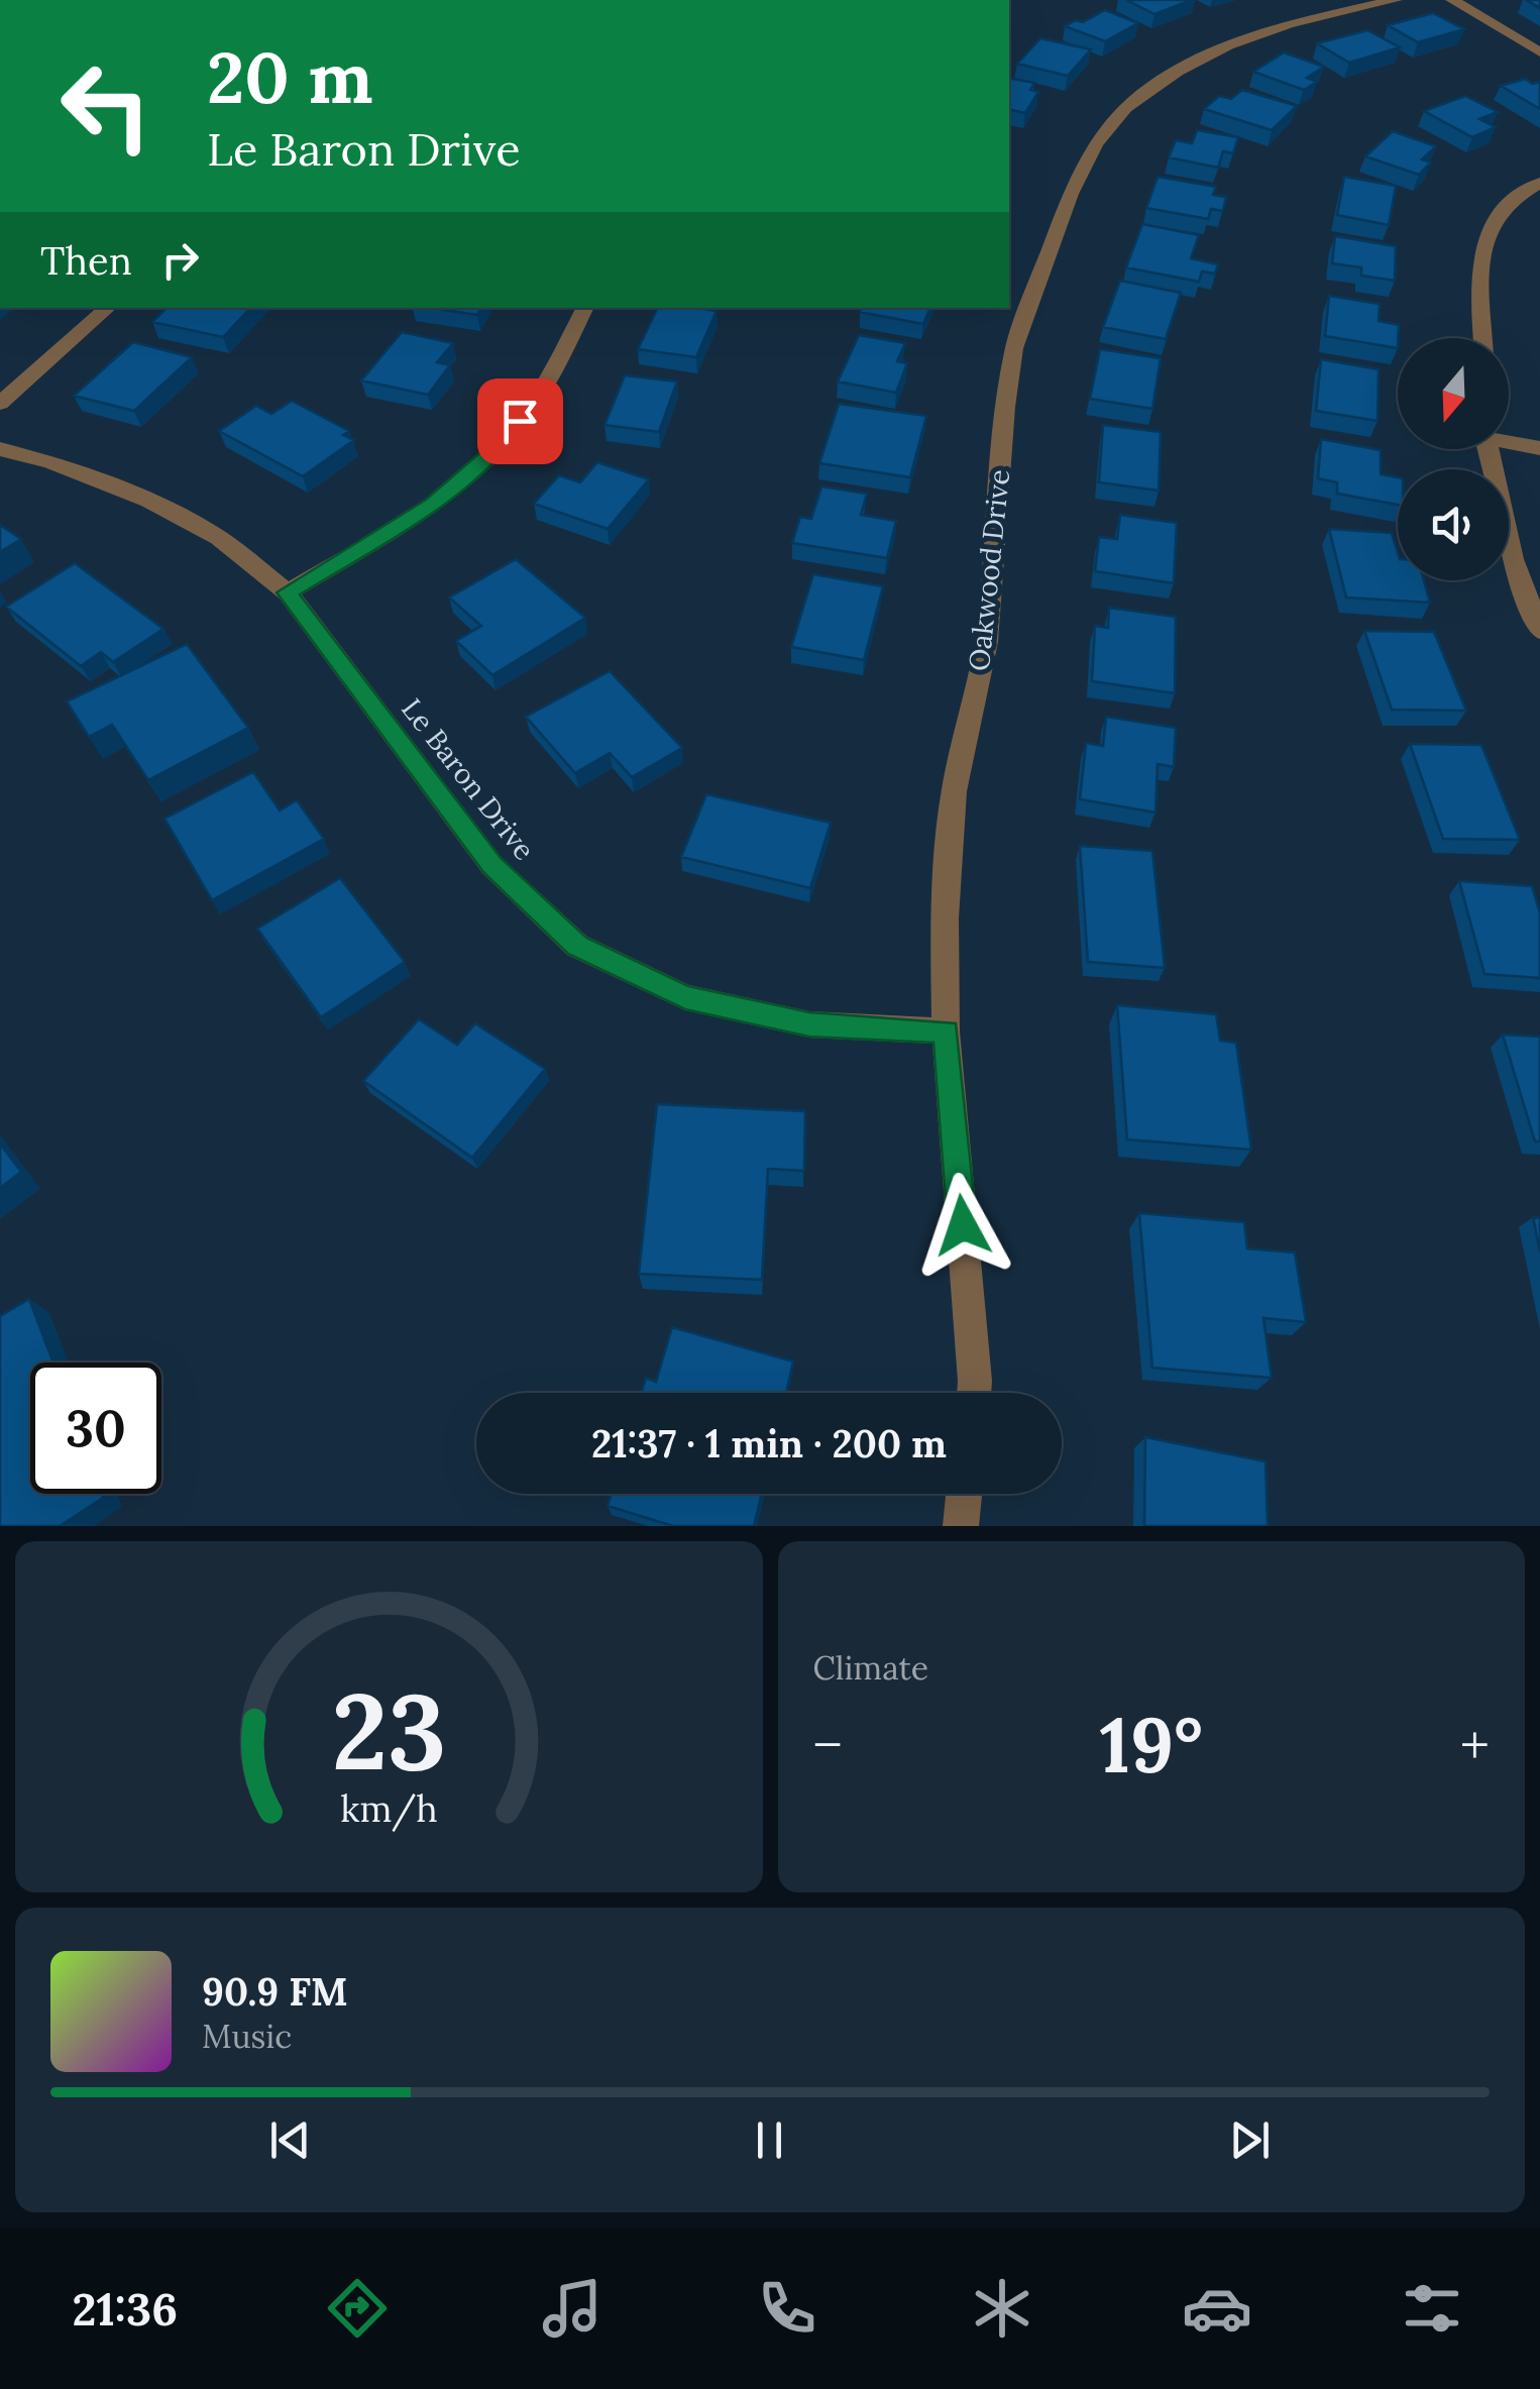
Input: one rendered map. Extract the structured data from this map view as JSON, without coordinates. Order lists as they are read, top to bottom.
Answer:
{
  "streets": {
    "street": ["Oakwood Drive", "Le Baron Drive"]
  },
  "crossings": [
    ["Oakwood Drive", "Le Baron Drive"]
  ],
  "north": "bottom",
  "page": {
    "turn": ["20 m", "Le Baron Drive"],
    "then": "Then",
    "limit": "30",
    "trip": "21:37 · 1 min · 200 m",
    "tile": "Climate",
    "heat": ["−", "19°", "+"],
    "song": ["90.9 FM", "Music"],
    "tabs": "21:36",
    "gauge": ["23", "km/h"]
  }
}
